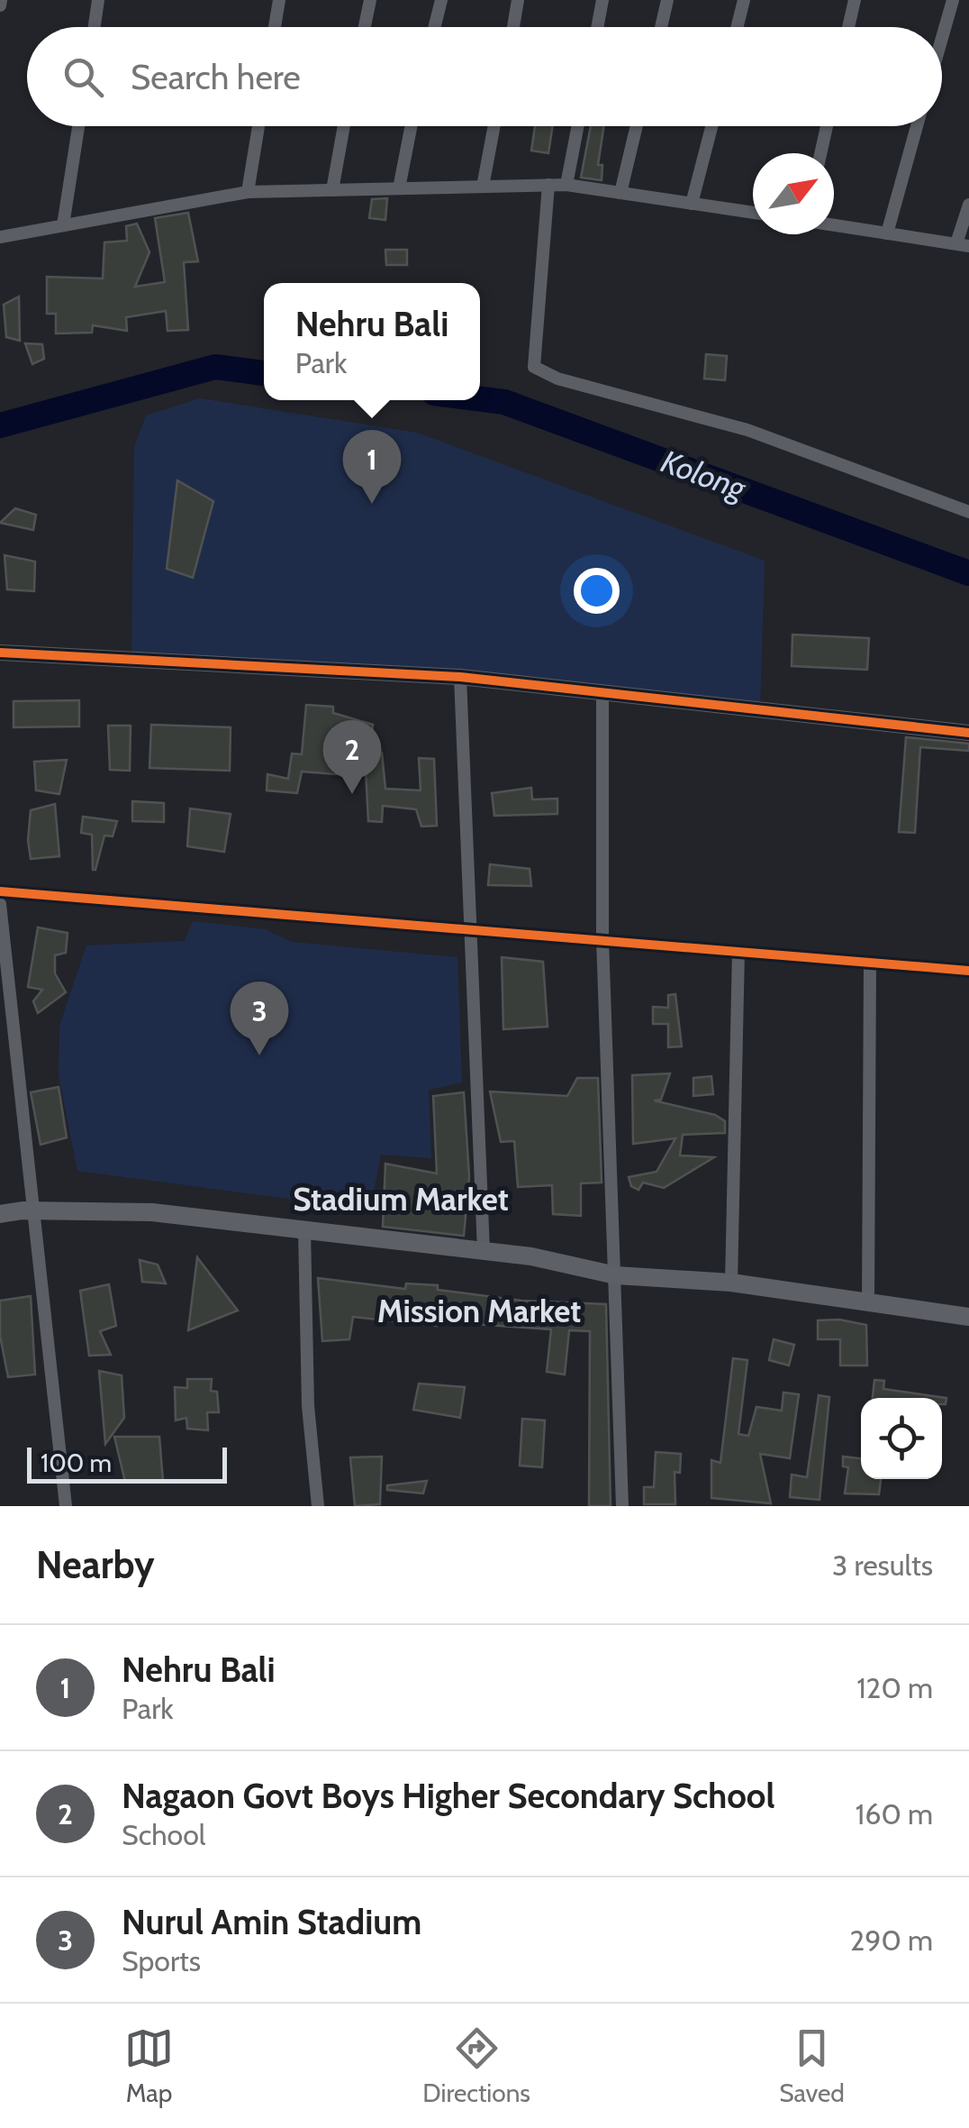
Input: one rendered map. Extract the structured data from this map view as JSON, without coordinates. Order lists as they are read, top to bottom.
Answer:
{
  "districts": ["Stadium Market", "Mission Market"],
  "water": ["Kolong"],
  "scale_bar": "100 m",
  "north": "top right",
  "page": {
    "search": "Search here",
    "popup": ["Nehru Bali", "Park"],
    "pins": ["1", "2", "3"],
    "scale": "100 m",
    "heading": ["Nearby", "3 results"],
    "list": [
      {
        "mark": "1",
        "name": "Nehru Bali",
        "note": "Park",
        "value": "120 m"
      },
      {
        "mark": "2",
        "name": "Nagaon Govt Boys Higher Secondary School",
        "note": "School",
        "value": "160 m"
      },
      {
        "mark": "3",
        "name": "Nurul Amin Stadium",
        "note": "Sports",
        "value": "290 m"
      }
    ],
    "nav": ["Map", "Directions", "Saved"]
  }
}
